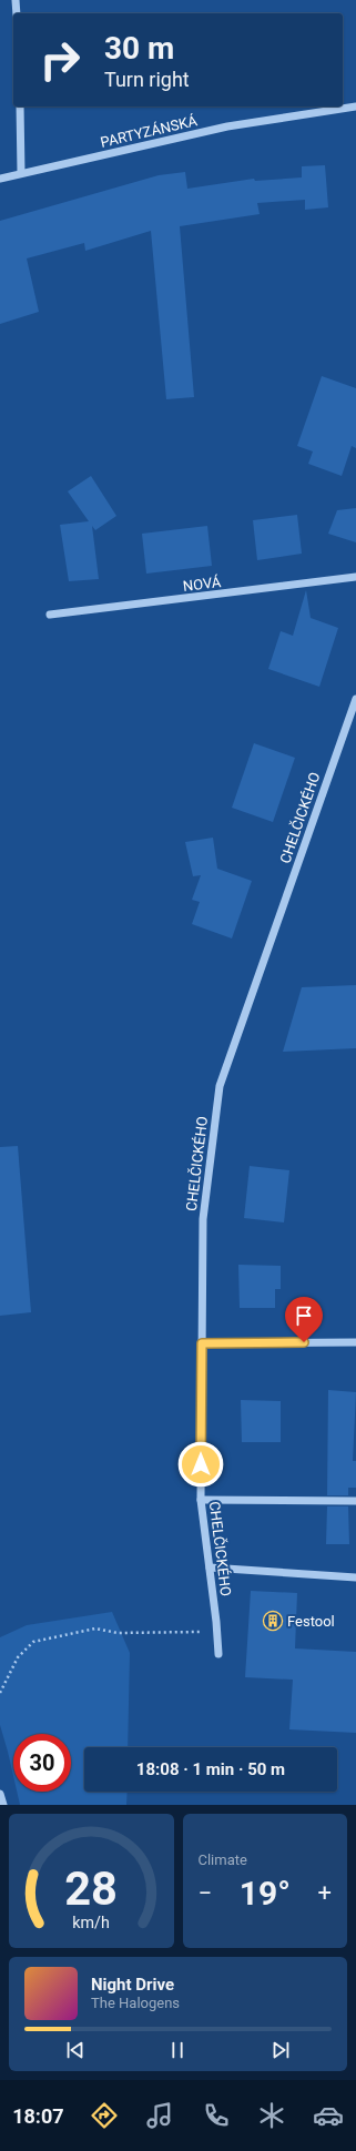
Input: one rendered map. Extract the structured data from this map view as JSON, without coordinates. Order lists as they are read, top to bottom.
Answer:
{
  "streets": {
    "street": ["PARTYZÁNSKÁ", "NOVÁ", "CHELČICKÉHO"]
  },
  "places": {
    "building": ["Festool"]
  },
  "page": {
    "turn": ["30 m", "Turn right"],
    "limit": "30",
    "trip": "18:08 · 1 min · 50 m",
    "tile": "Climate",
    "heat": ["−", "19°", "+"],
    "song": ["Night Drive", "The Halogens"],
    "tabs": "18:07",
    "gauge": ["28", "km/h"]
  }
}
